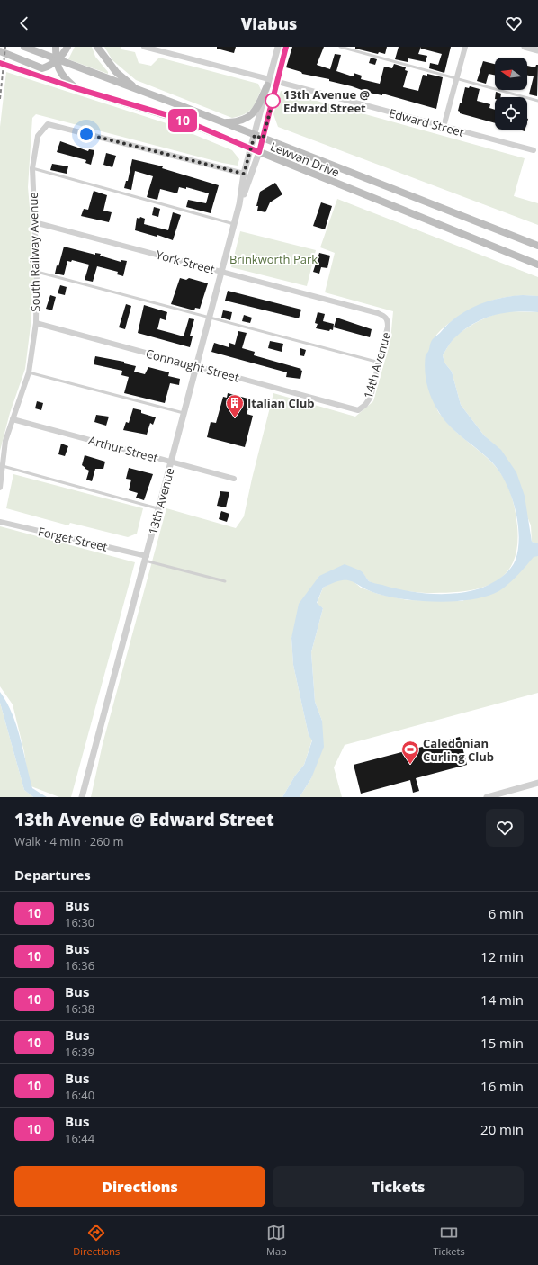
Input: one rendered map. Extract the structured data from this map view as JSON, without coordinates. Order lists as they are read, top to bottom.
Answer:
{
  "streets": {
    "main road": ["Lewvan Drive"],
    "street": [
      "Edward Street",
      "South Railway Avenue",
      "York Street",
      "Connaught Street",
      "14th Avenue",
      "Arthur Street",
      "13th Avenue",
      "Forget Street"
    ]
  },
  "crossings": [
    ["Edward Street", "13th Avenue"],
    ["Lewvan Drive", "13th Avenue"],
    ["South Railway Avenue", "York Street"],
    ["South Railway Avenue", "Connaught Street"],
    ["South Railway Avenue", "Arthur Street"],
    ["South Railway Avenue", "13th Avenue"],
    ["York Street", "14th Avenue"],
    ["York Street", "13th Avenue"],
    ["Connaught Street", "14th Avenue"],
    ["Connaught Street", "13th Avenue"],
    ["Arthur Street", "13th Avenue"],
    ["13th Avenue", "Forget Street"]
  ],
  "parks": ["Brinkworth Park"],
  "places": {
    "other": ["13th Avenue @ Edward Street"],
    "building": ["Italian Club"],
    "sports": ["Caledonian Curling Club"]
  },
  "lines": ["bus line 10"],
  "north": "left",
  "page": {
    "header": "Viabus",
    "on_map": "10",
    "heading": [
      ["13th Avenue @ Edward Street", "Walk · 4 min · 260 m"],
      "Departures"
    ],
    "list": [
      {
        "mark": "10",
        "name": "Bus",
        "note": "16:30",
        "value": "6 min"
      },
      {
        "mark": "10",
        "name": "Bus",
        "note": "16:36",
        "value": "12 min"
      },
      {
        "mark": "10",
        "name": "Bus",
        "note": "16:38",
        "value": "14 min"
      },
      {
        "mark": "10",
        "name": "Bus",
        "note": "16:39",
        "value": "15 min"
      },
      {
        "mark": "10",
        "name": "Bus",
        "note": "16:40",
        "value": "16 min"
      },
      {
        "mark": "10",
        "name": "Bus",
        "note": "16:44",
        "value": "20 min"
      }
    ],
    "buttons": ["Directions", "Tickets"],
    "tabs": ["Directions", "Map", "Tickets"]
  }
}
